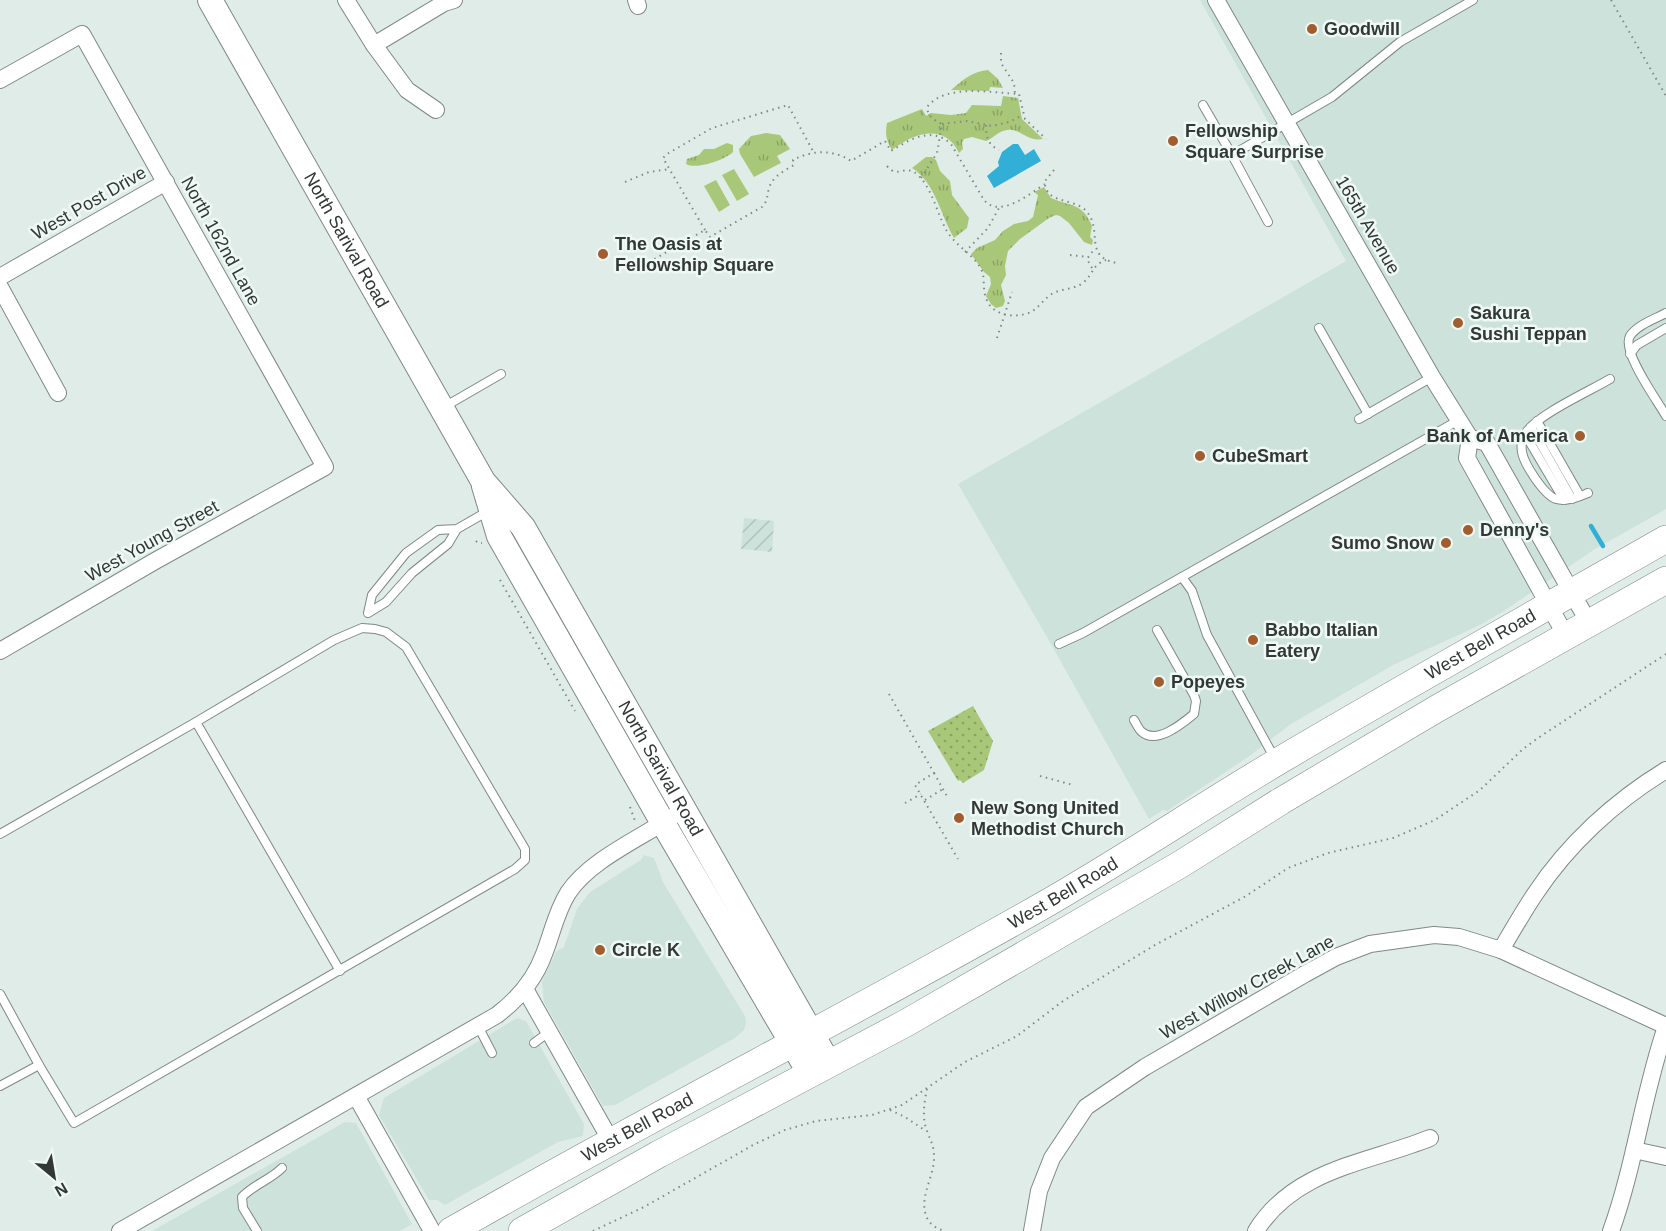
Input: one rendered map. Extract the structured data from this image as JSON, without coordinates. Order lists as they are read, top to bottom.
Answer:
{
  "streets": {
    "main road": ["North Sarival Road", "West Bell Road"],
    "street": [
      "West Post Drive",
      "165th Avenue",
      "North 162nd Lane",
      "West Young Street",
      "West Willow Creek Lane"
    ]
  },
  "crossings": [
    ["West Post Drive", "North 162nd Lane"],
    ["165th Avenue", "West Bell Road"],
    ["North 162nd Lane", "West Young Street"],
    ["North Sarival Road", "West Bell Road"]
  ],
  "places": [
    "Goodwill",
    "Fellowship Square Surprise",
    "The Oasis at Fellowship Square",
    "Sakura Sushi Teppan",
    "Bank of America",
    "CubeSmart",
    "Denny's",
    "Sumo Snow",
    "Babbo Italian Eatery",
    "Popeyes",
    "New Song United Methodist Church",
    "Circle K"
  ],
  "north": "bottom right"
}
